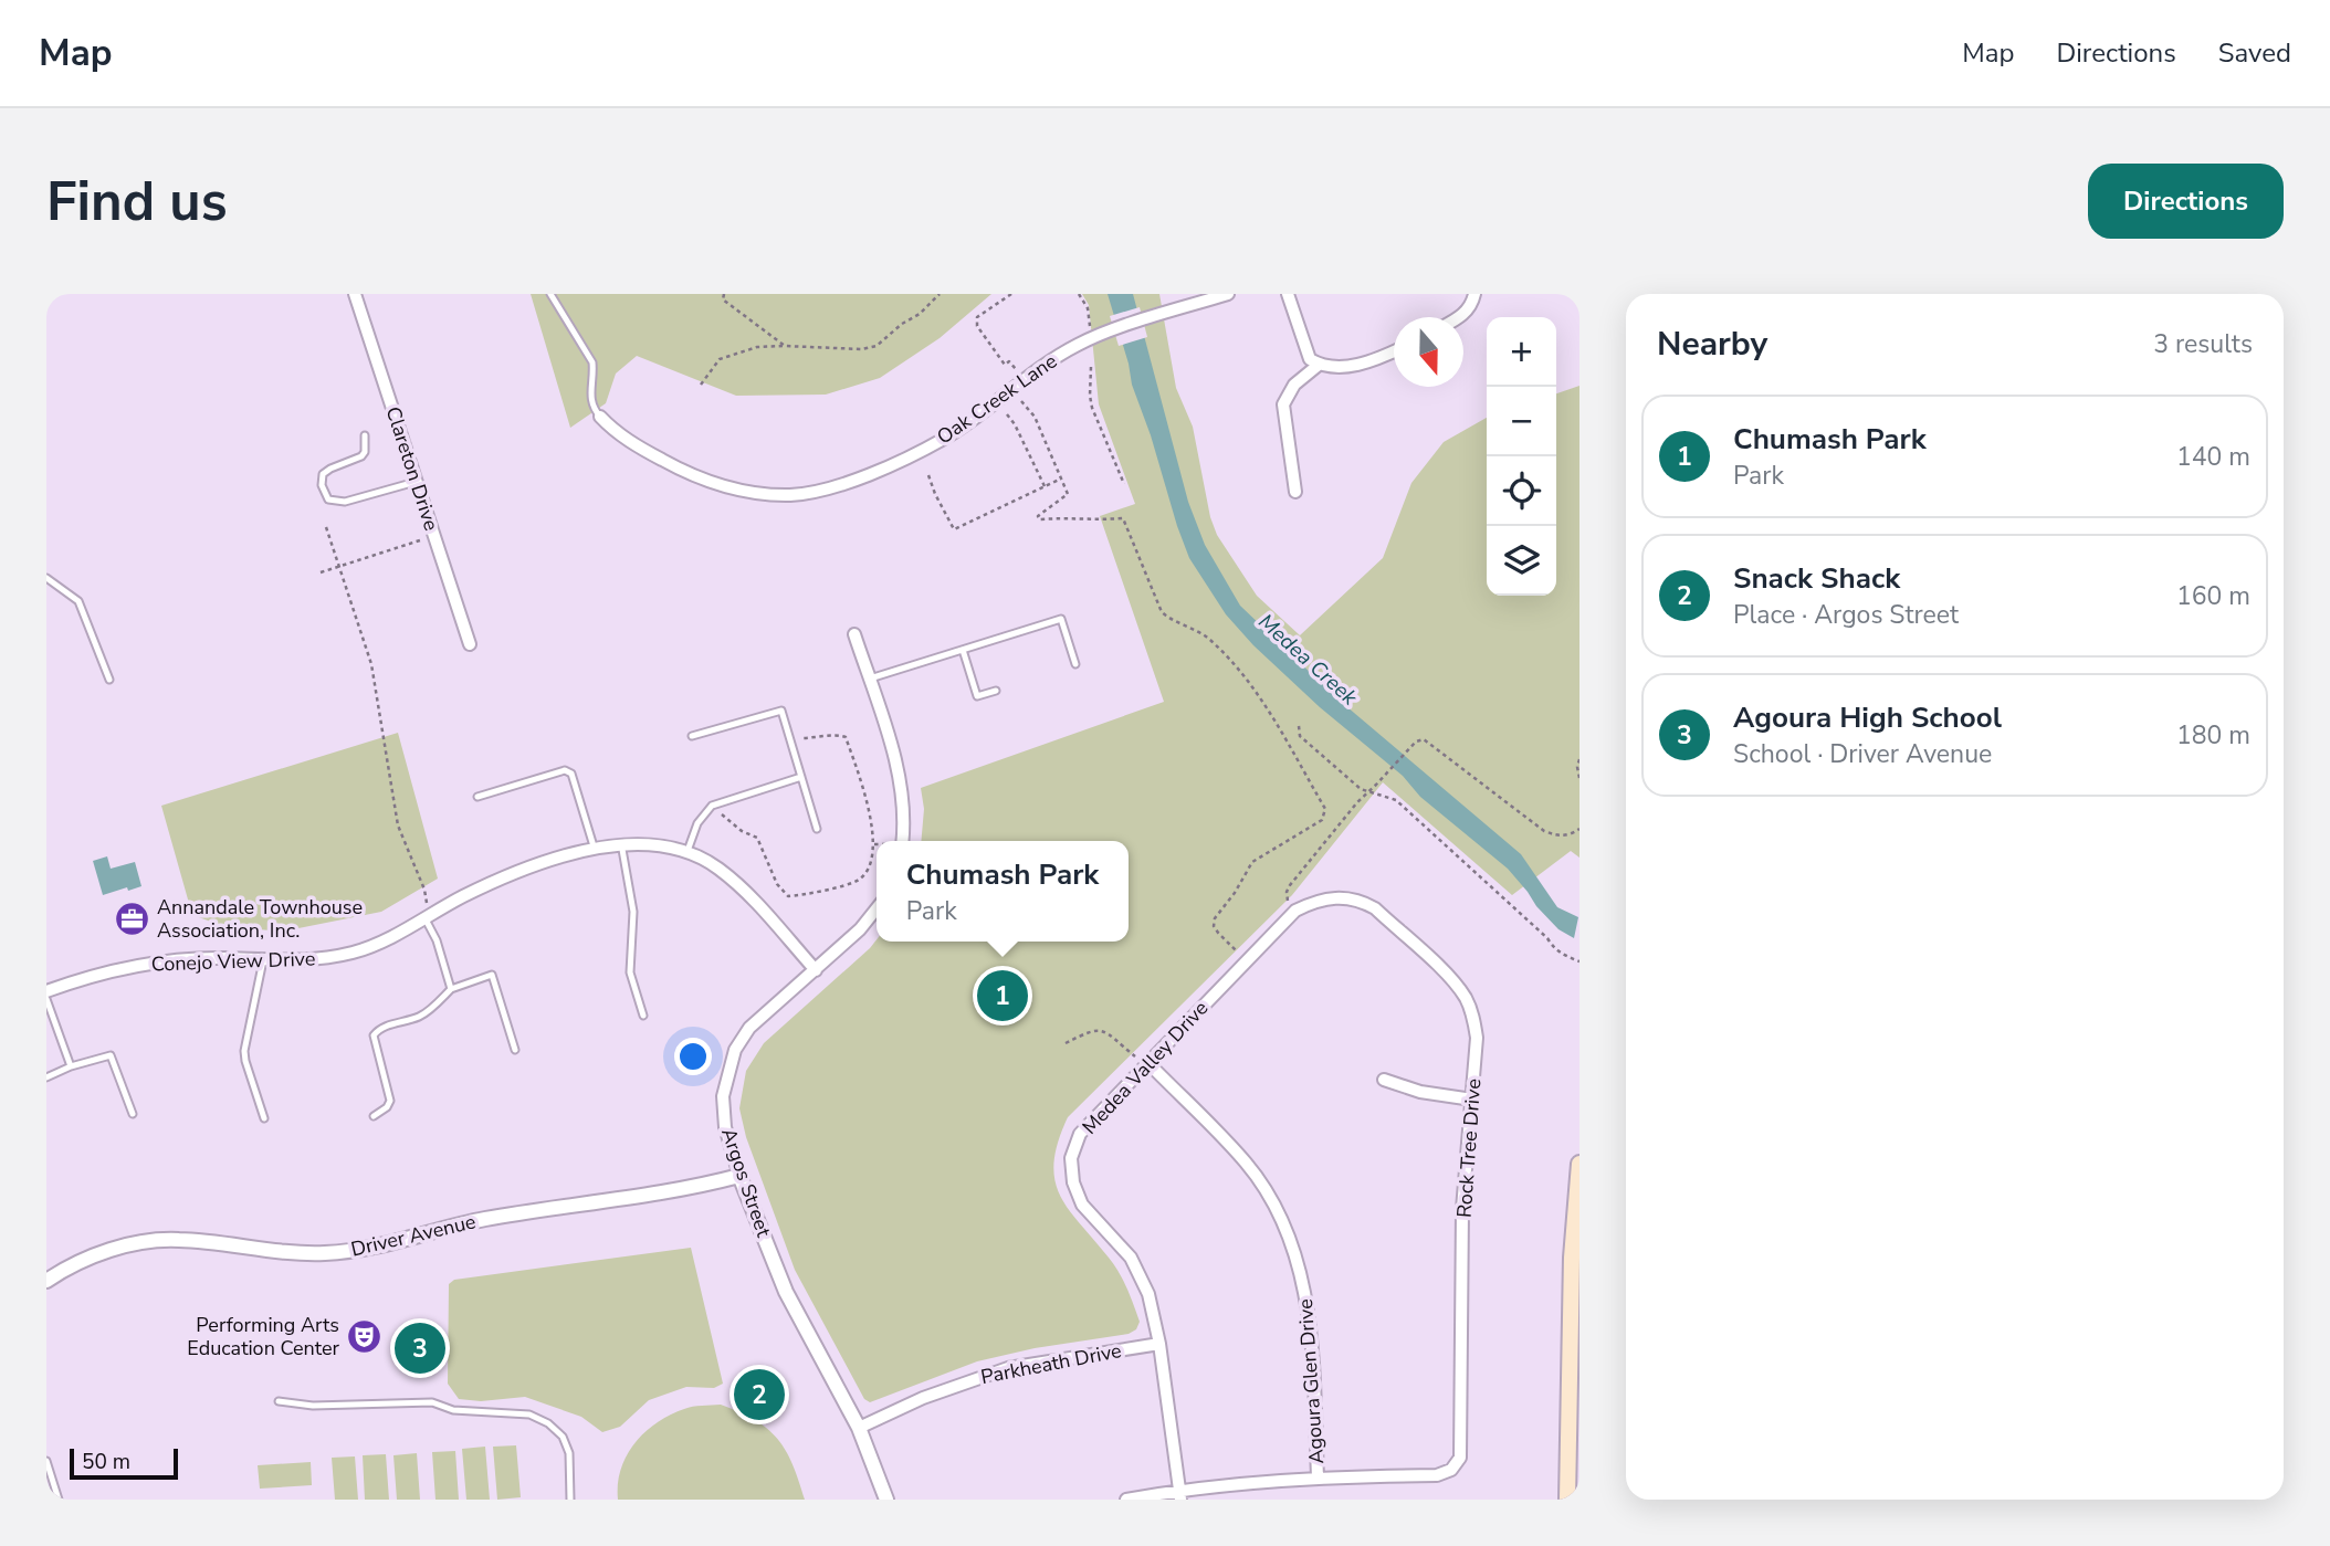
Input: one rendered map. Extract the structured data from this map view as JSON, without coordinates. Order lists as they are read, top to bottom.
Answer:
{
  "streets": {
    "street": [
      "Oak Creek Lane",
      "Clareton Drive",
      "Conejo View Drive",
      "Medea Valley Drive",
      "Rock Tree Drive",
      "Argos Street",
      "Driver Avenue",
      "Parkheath Drive",
      "Agoura Glen Drive"
    ]
  },
  "crossings": [
    ["Conejo View Drive", "Argos Street"],
    ["Medea Valley Drive", "Rock Tree Drive"],
    ["Medea Valley Drive", "Parkheath Drive"],
    ["Medea Valley Drive", "Agoura Glen Drive"],
    ["Rock Tree Drive", "Agoura Glen Drive"],
    ["Argos Street", "Driver Avenue"],
    ["Argos Street", "Parkheath Drive"]
  ],
  "water": ["Medea Creek"],
  "places": {
    "office": ["Annandale Townhouse Association, Inc."],
    "theatre": ["Performing Arts Education Center"]
  },
  "scale_bar": "50 m",
  "north": "bottom",
  "page": {
    "header": "Map",
    "nav": ["Map", "Directions", "Saved"],
    "buttons": "Directions",
    "title": "Find us",
    "heading": ["Nearby", "3 results"],
    "map_buttons": ["+", "−"],
    "list": [
      {
        "mark": "1",
        "name": "Chumash Park",
        "note": "Park",
        "value": "140 m"
      },
      {
        "mark": "2",
        "name": "Snack Shack",
        "note": "Place · Argos Street",
        "value": "160 m"
      },
      {
        "mark": "3",
        "name": "Agoura High School",
        "note": "School · Driver Avenue",
        "value": "180 m"
      }
    ],
    "popup": ["Chumash Park", "Park"],
    "pins": ["1", "3", "2"],
    "scale": "50 m"
  }
}
